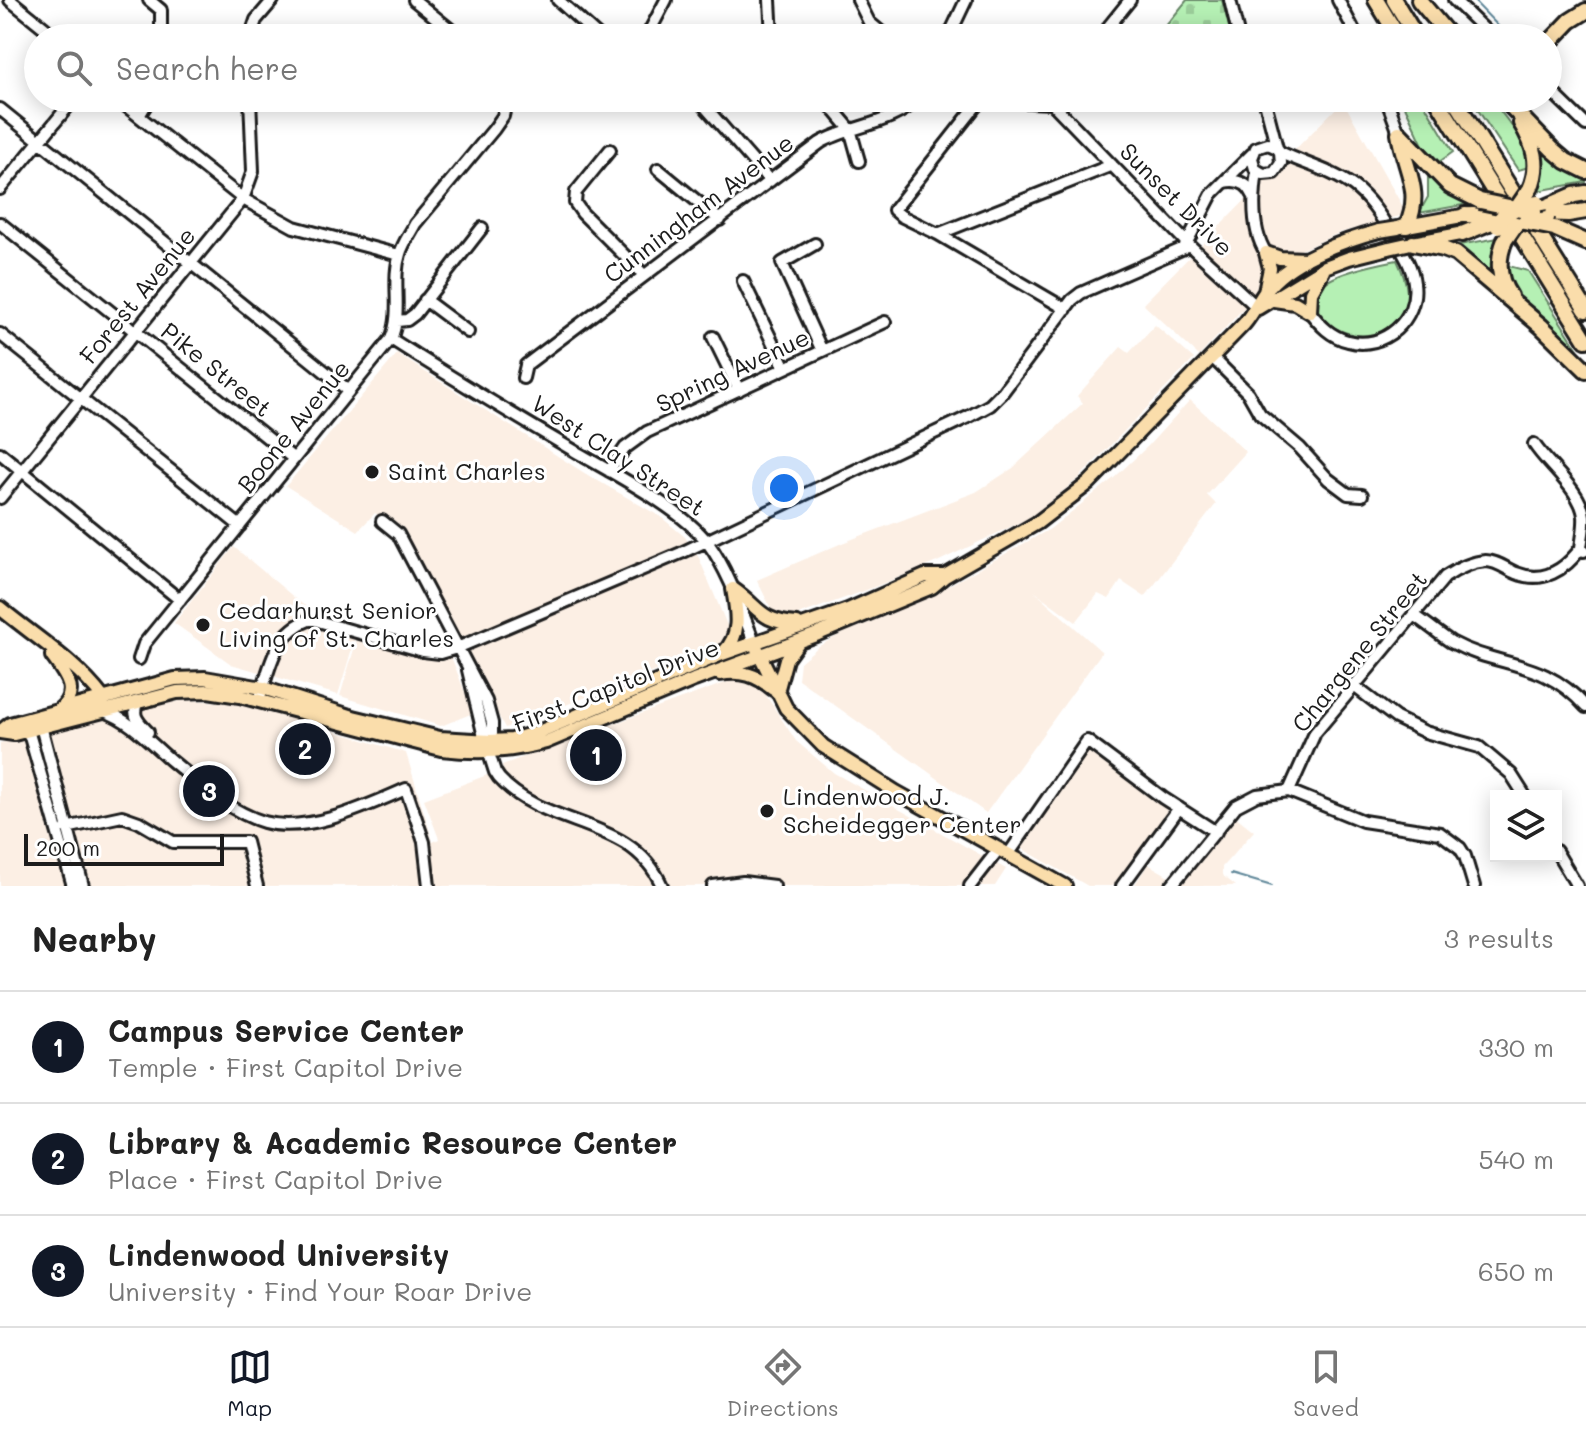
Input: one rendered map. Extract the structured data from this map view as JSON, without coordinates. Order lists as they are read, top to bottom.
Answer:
{
  "streets": {
    "main road": ["West Clay Street", "First Capitol Drive"],
    "street": [
      "Sunset Drive",
      "Cunningham Avenue",
      "Forest Avenue",
      "Pike Street",
      "Spring Avenue",
      "Boone Avenue",
      "Chargene Street"
    ]
  },
  "crossings": [
    ["Sunset Drive", "First Capitol Drive"],
    ["Forest Avenue", "Pike Street"],
    ["Pike Street", "Boone Avenue"],
    ["Spring Avenue", "West Clay Street"],
    ["Boone Avenue", "West Clay Street"],
    ["West Clay Street", "First Capitol Drive"]
  ],
  "places": ["Saint Charles", "Cedarhurst Senior Living of St. Charles", "Lindenwood J. Scheidegger Center"],
  "scale_bar": "200 m",
  "page": {
    "search": "Search here",
    "pins": ["2", "1", "3"],
    "scale": "200 m",
    "heading": ["Nearby", "3 results"],
    "list": [
      {
        "mark": "1",
        "name": "Campus Service Center",
        "note": "Temple · First Capitol Drive",
        "value": "330 m"
      },
      {
        "mark": "2",
        "name": "Library & Academic Resource Center",
        "note": "Place · First Capitol Drive",
        "value": "540 m"
      },
      {
        "mark": "3",
        "name": "Lindenwood University",
        "note": "University · Find Your Roar Drive",
        "value": "650 m"
      }
    ],
    "nav": ["Map", "Directions", "Saved"]
  }
}
